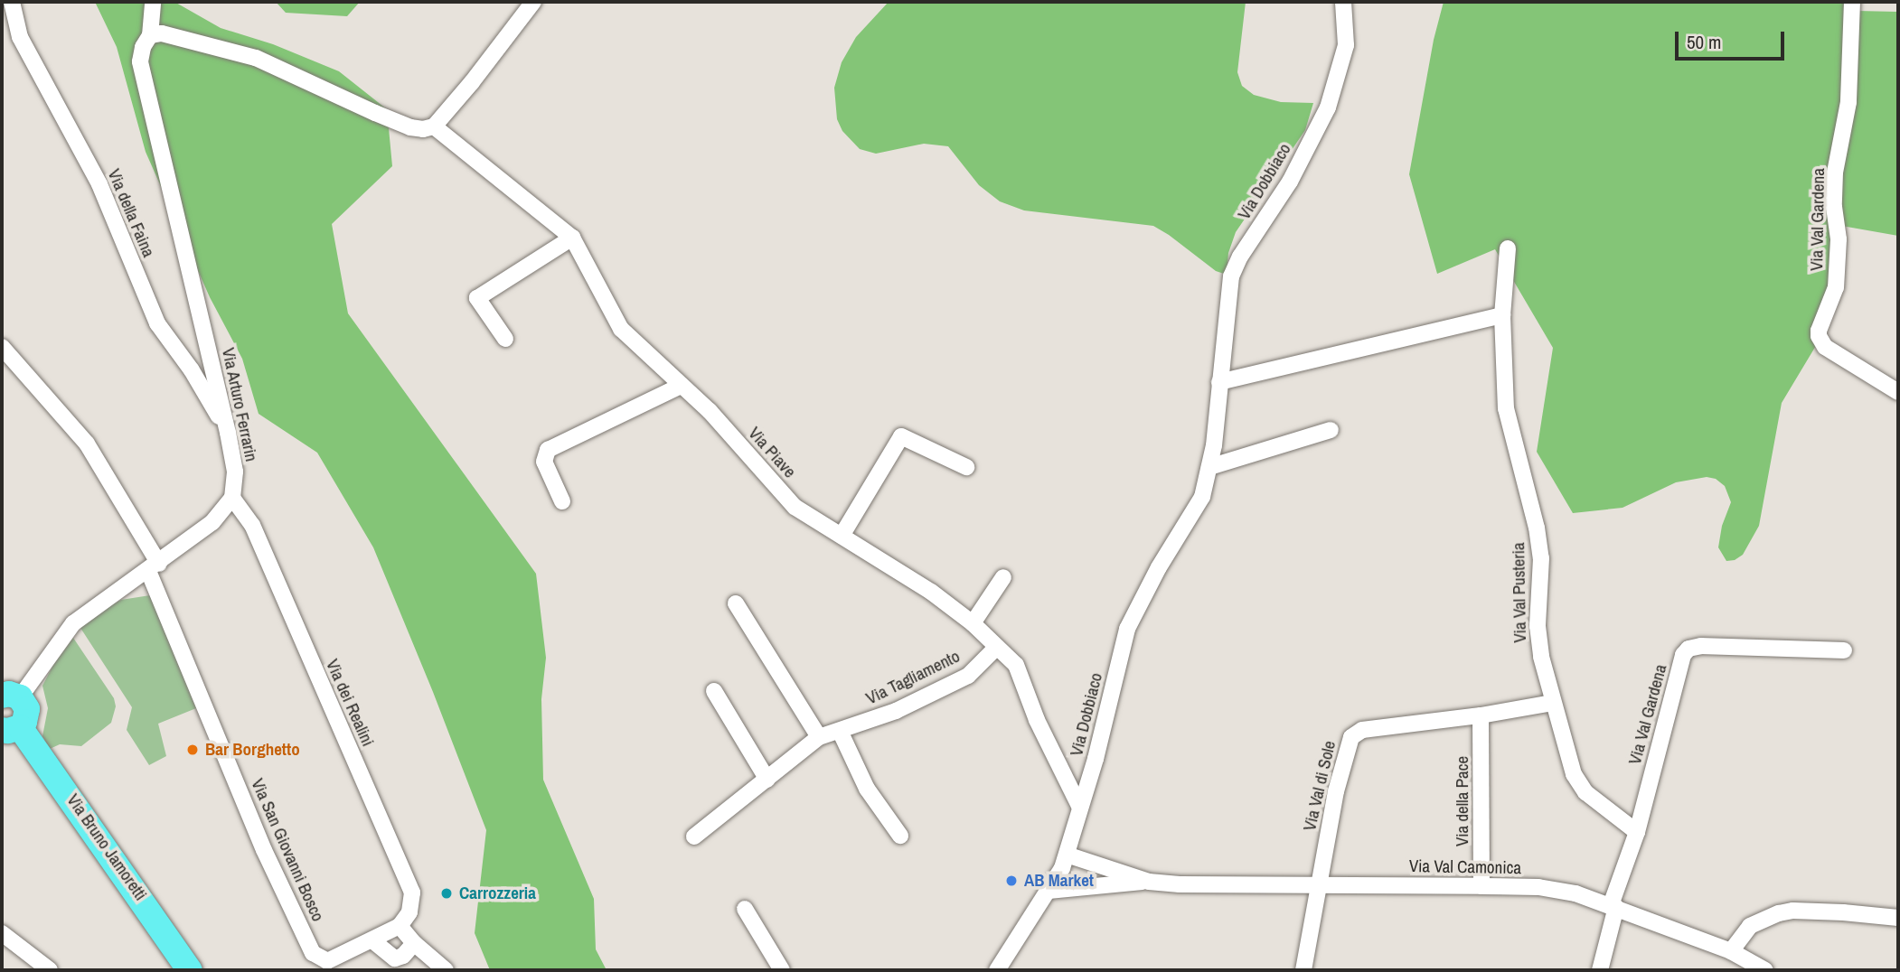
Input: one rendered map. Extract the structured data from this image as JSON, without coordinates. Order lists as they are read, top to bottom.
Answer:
{
  "streets": {
    "main road": ["Via Bruno Jamoretti"],
    "street": [
      "Via Dobbiaco",
      "Via della Faina",
      "Via Val Gardena",
      "Via Arturo Ferrarin",
      "Via Piave",
      "Via Val Pusteria",
      "Via Tagliamento",
      "Via dei Realini",
      "Via Val di Sole",
      "Via della Pace",
      "Via San Giovanni Bosco",
      "Via Val Camonica"
    ]
  },
  "crossings": [
    ["Via Dobbiaco", "Via Piave"],
    ["Via Dobbiaco", "Via Val Camonica"],
    ["Via della Faina", "Via Arturo Ferrarin"],
    ["Via Val Gardena", "Via Val Pusteria"],
    ["Via Val Gardena", "Via Val Camonica"],
    ["Via Arturo Ferrarin", "Via dei Realini"],
    ["Via Piave", "Via Tagliamento"],
    ["Via Val Pusteria", "Via Val di Sole"],
    ["Via Val di Sole", "Via della Pace"],
    ["Via Val di Sole", "Via Val Camonica"],
    ["Via della Pace", "Via Val Camonica"]
  ],
  "places": ["Bar Borghetto", "AB Market", "Carrozzeria"],
  "scale_bar": "50 m"
}
